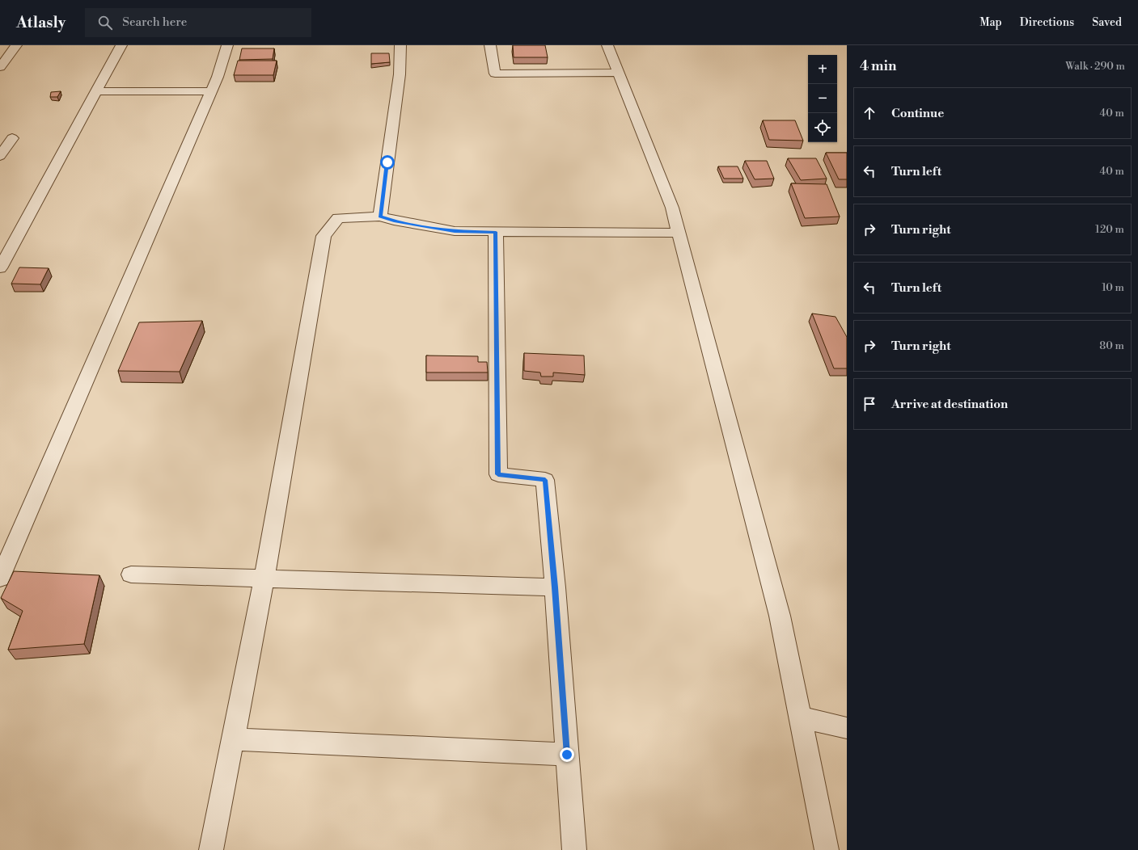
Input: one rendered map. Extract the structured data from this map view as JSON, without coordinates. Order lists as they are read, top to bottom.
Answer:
{
  "page": {
    "header": "Atlasly",
    "search": "Search here",
    "nav": ["Map", "Directions", "Saved"],
    "heading": ["4 min", "Walk · 290 m"],
    "map_buttons": ["+", "−"],
    "list": [
      ["Continue", "40 m"],
      ["Turn left", "40 m"],
      ["Turn right", "120 m"],
      ["Turn left", "10 m"],
      ["Turn right", "80 m"],
      "Arrive at destination"
    ]
  }
}
